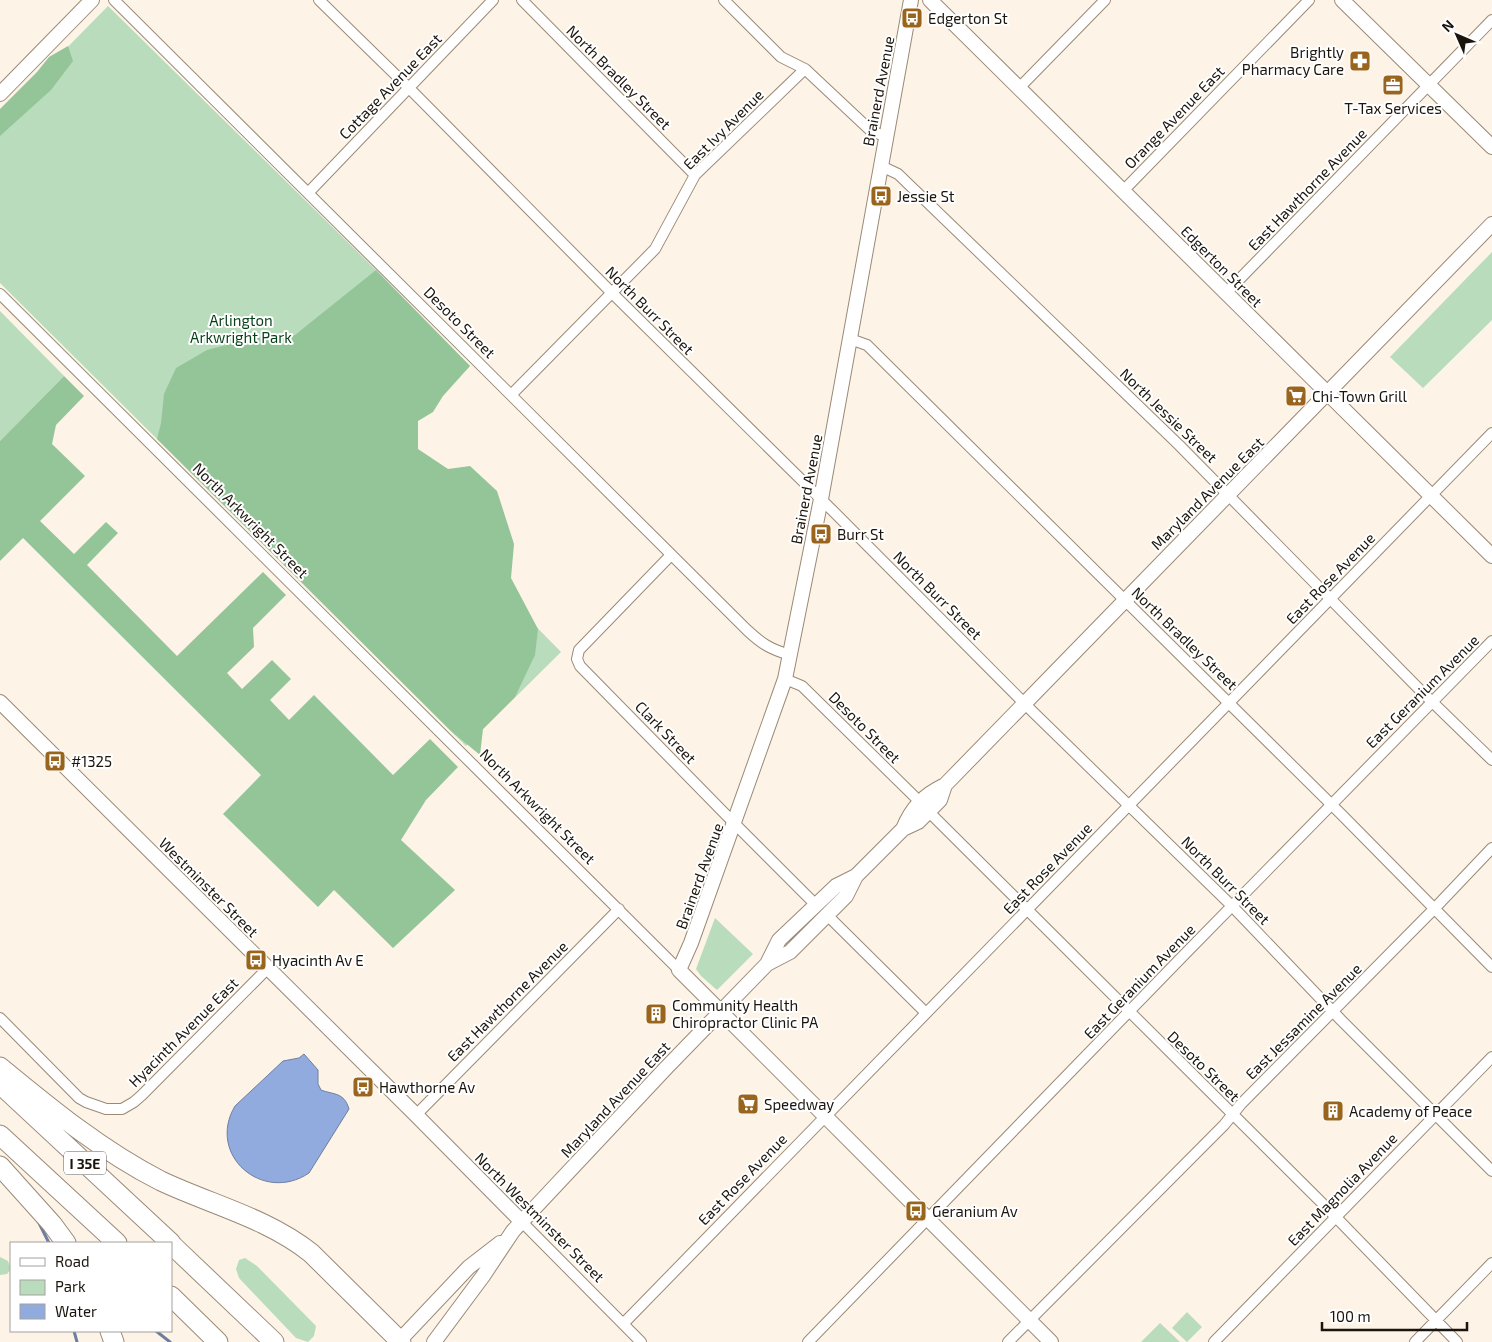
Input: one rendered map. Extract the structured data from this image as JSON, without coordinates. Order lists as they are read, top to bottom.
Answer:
{
  "streets": {
    "highway": ["I 35E"],
    "street": [
      "North Bradley Street",
      "Cottage Avenue East",
      "Brainerd Avenue",
      "Orange Avenue East",
      "East Ivy Avenue",
      "East Hawthorne Avenue",
      "Edgerton Street",
      "North Burr Street",
      "Desoto Street",
      "North Jessie Street",
      "Maryland Avenue East",
      "North Arkwright Street",
      "East Rose Avenue",
      "East Geranium Avenue",
      "Clark Street",
      "Westminster Street",
      "East Jessamine Avenue",
      "Hyacinth Avenue East",
      "East Magnolia Avenue",
      "North Westminster Street"
    ]
  },
  "crossings": [
    ["North Bradley Street", "Brainerd Avenue"],
    ["North Bradley Street", "East Ivy Avenue"],
    ["North Bradley Street", "Maryland Avenue East"],
    ["North Bradley Street", "East Rose Avenue"],
    ["North Bradley Street", "East Geranium Avenue"],
    ["North Bradley Street", "East Jessamine Avenue"],
    ["Cottage Avenue East", "North Burr Street"],
    ["Cottage Avenue East", "Desoto Street"],
    ["Brainerd Avenue", "North Burr Street"],
    ["Brainerd Avenue", "Desoto Street"],
    ["Brainerd Avenue", "North Jessie Street"],
    ["Brainerd Avenue", "North Arkwright Street"],
    ["Brainerd Avenue", "Clark Street"],
    ["Orange Avenue East", "Edgerton Street"],
    ["East Ivy Avenue", "North Burr Street"],
    ["East Ivy Avenue", "Desoto Street"],
    ["East Hawthorne Avenue", "Edgerton Street"],
    ["East Hawthorne Avenue", "North Arkwright Street"],
    ["East Hawthorne Avenue", "Westminster Street"],
    ["East Hawthorne Avenue", "North Westminster Street"],
    ["Edgerton Street", "Maryland Avenue East"],
    ["Edgerton Street", "East Rose Avenue"],
    ["North Burr Street", "Maryland Avenue East"],
    ["North Burr Street", "East Rose Avenue"],
    ["North Burr Street", "East Geranium Avenue"],
    ["North Burr Street", "East Jessamine Avenue"],
    ["North Burr Street", "East Magnolia Avenue"],
    ["Desoto Street", "Maryland Avenue East"],
    ["Desoto Street", "East Rose Avenue"],
    ["Desoto Street", "East Geranium Avenue"],
    ["Desoto Street", "Clark Street"],
    ["Desoto Street", "East Jessamine Avenue"],
    ["Desoto Street", "East Magnolia Avenue"],
    ["North Jessie Street", "Maryland Avenue East"],
    ["North Jessie Street", "East Rose Avenue"],
    ["North Jessie Street", "East Geranium Avenue"],
    ["Maryland Avenue East", "North Arkwright Street"],
    ["Maryland Avenue East", "Clark Street"],
    ["Maryland Avenue East", "North Westminster Street"],
    ["North Arkwright Street", "East Rose Avenue"],
    ["North Arkwright Street", "East Geranium Avenue"],
    ["North Arkwright Street", "East Jessamine Avenue"],
    ["East Rose Avenue", "North Westminster Street"],
    ["Westminster Street", "Hyacinth Avenue East"],
    ["Westminster Street", "North Westminster Street"]
  ],
  "parks": ["Arlington Arkwright Park"],
  "places": {
    "bus stop": [
      "Edgerton St",
      "Jessie St",
      "Burr St",
      "#1325",
      "Hyacinth Av E",
      "Hawthorne Av",
      "Geranium Av"
    ],
    "pharmacy": ["Brightly Pharmacy Care"],
    "office": ["T-Tax Services"],
    "supermarket": ["Chi-Town Grill", "Speedway"],
    "building": ["Community Health Chiropractor Clinic PA", "Academy of Peace"]
  },
  "legend": ["Road", "Park", "Water"],
  "scale_bar": "100 m",
  "north": "top left"
}
